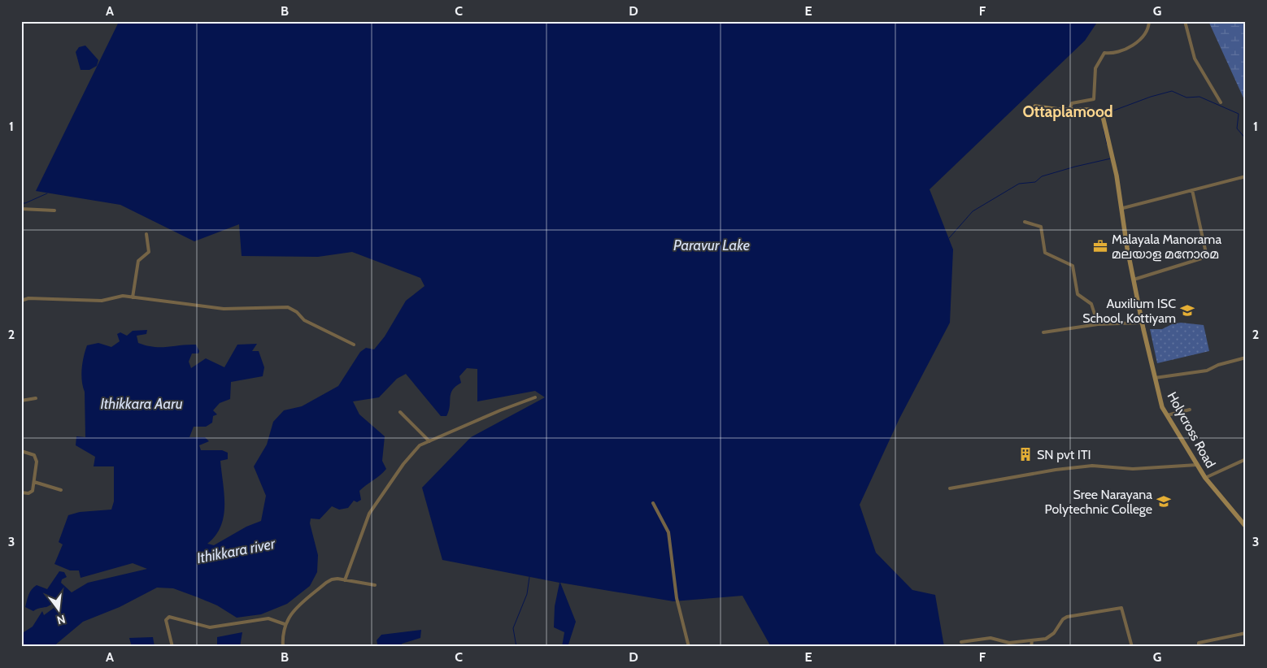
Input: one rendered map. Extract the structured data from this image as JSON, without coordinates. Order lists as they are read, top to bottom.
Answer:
{
  "streets": {
    "main road": ["Holycross Road"]
  },
  "districts": ["Ottaplamood"],
  "water": ["Paravur Lake", "Ithikkara Aaru", "Ithikkara river"],
  "places": {
    "office": ["Malayala Manorama മലയാള മനോരമ"],
    "school or university": ["Auxilium ISC School, Kottiyam", "Sree Narayana Polytechnic College"],
    "building": ["SN pvt ITI"]
  },
  "north": "bottom",
  "grid": {
    "columns": [
      "A",
      "B",
      "C",
      "D",
      "E",
      "F",
      "G"
    ],
    "rows": ["1", "2", "3"]
  }
}
